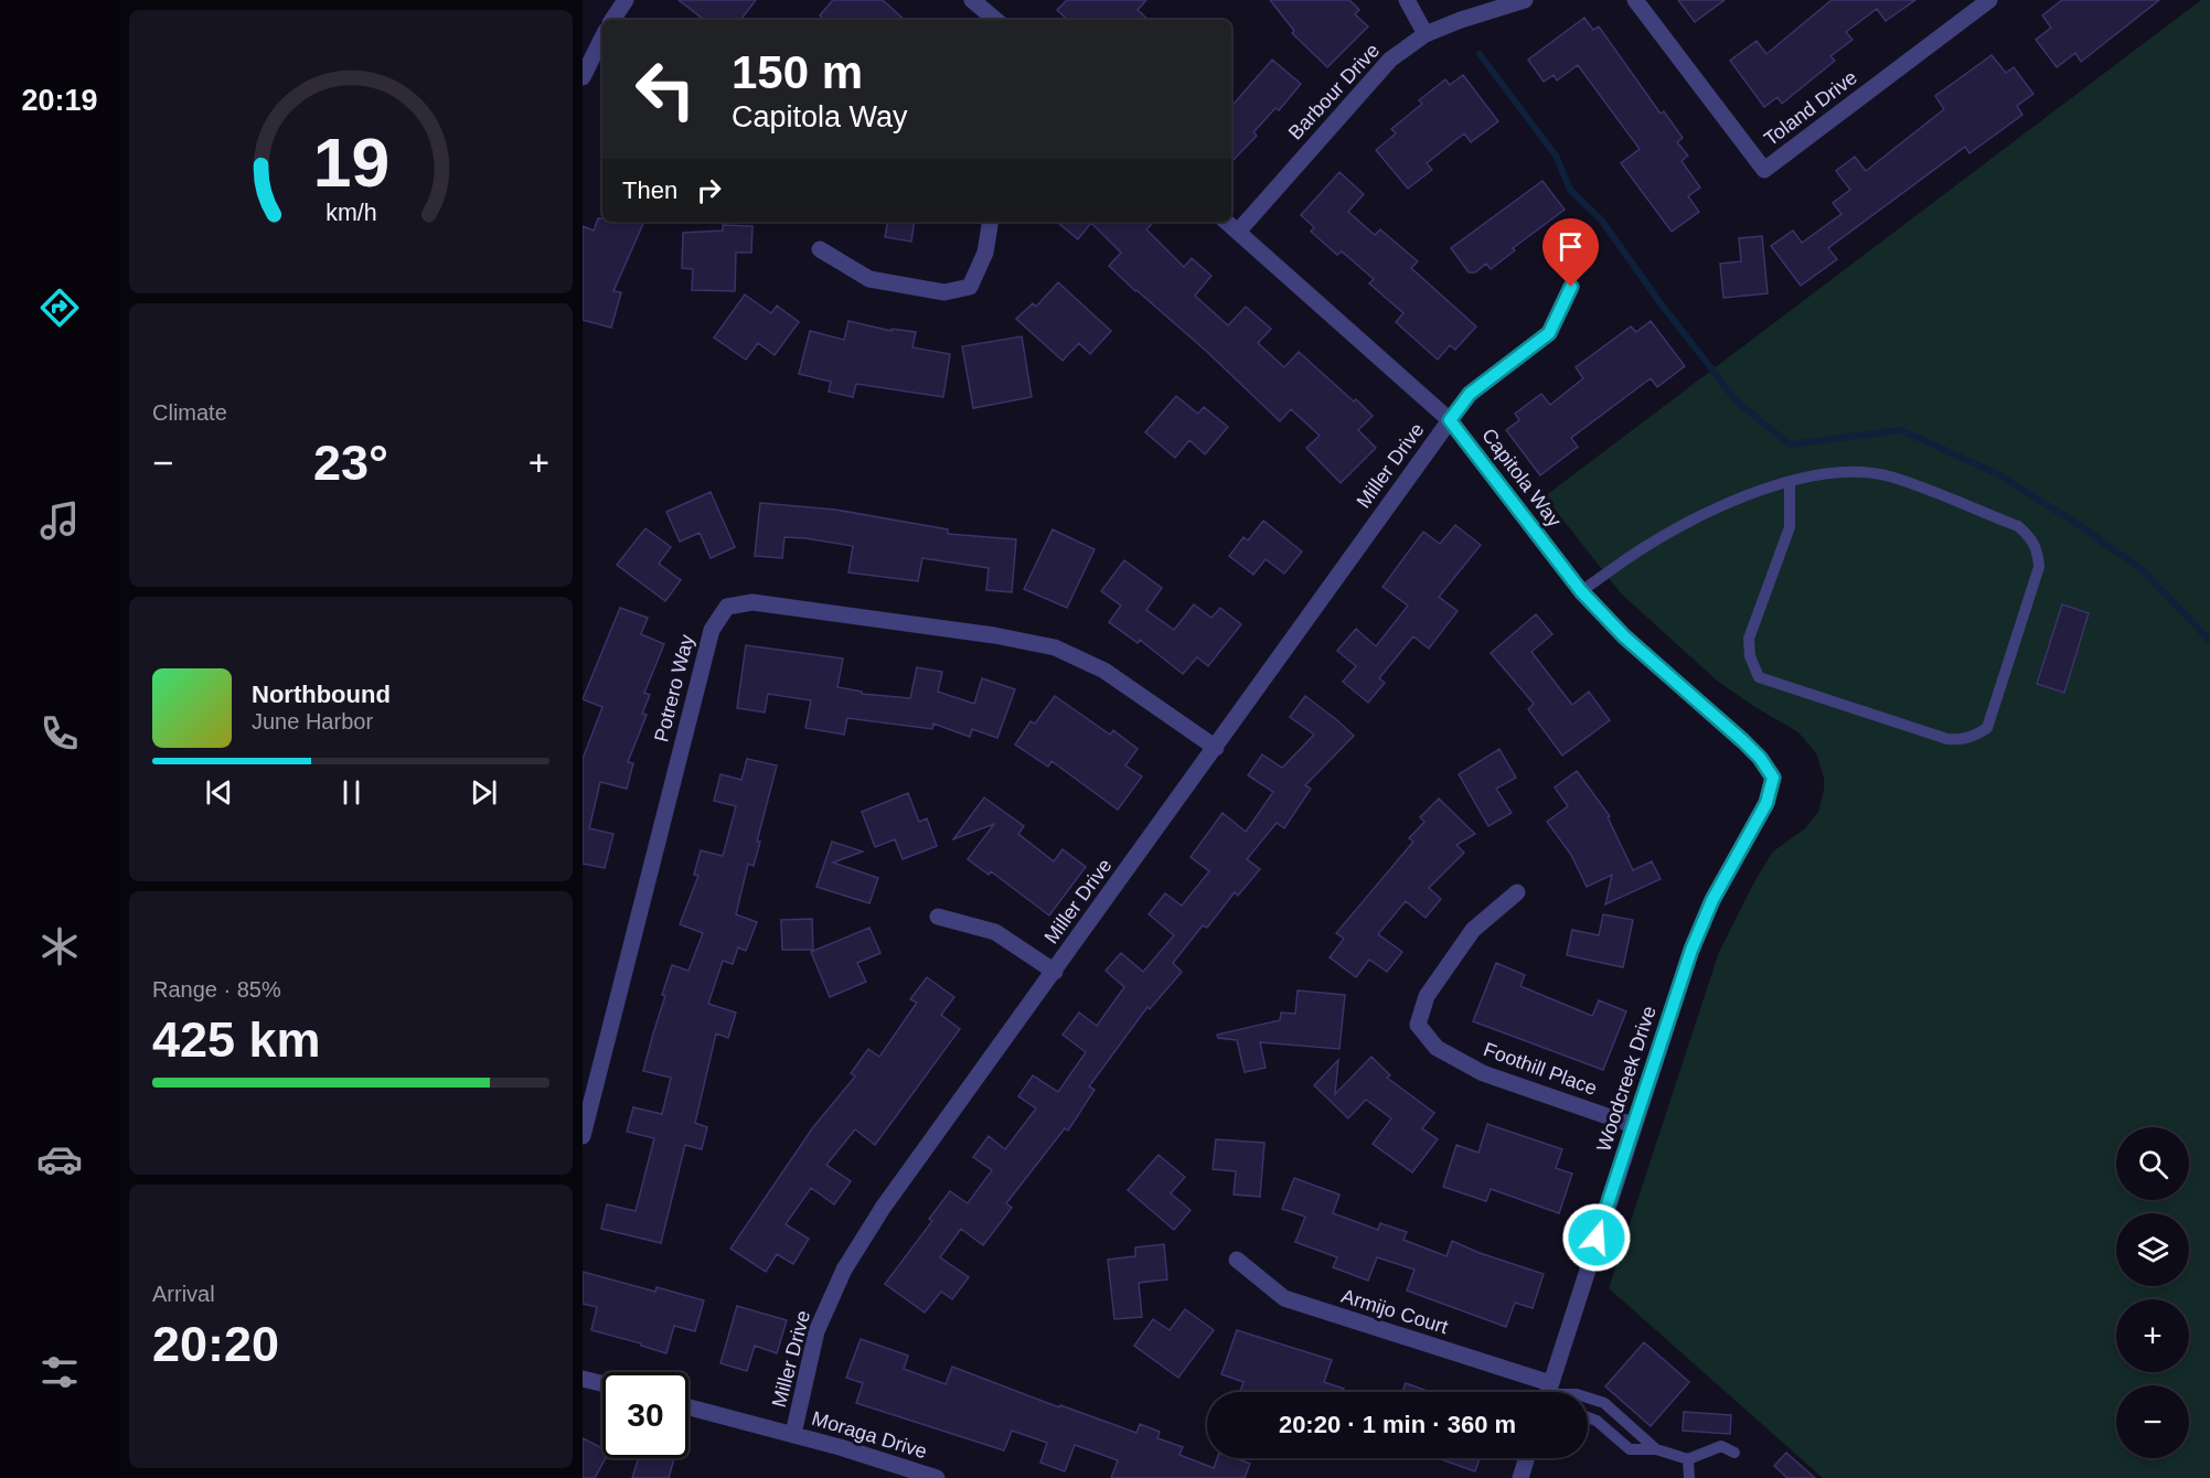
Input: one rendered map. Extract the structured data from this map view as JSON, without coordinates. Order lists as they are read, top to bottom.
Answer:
{
  "streets": {
    "street": [
      "Barbour Drive",
      "Toland Drive",
      "Miller Drive",
      "Capitola Way",
      "Potrero Way",
      "Foothill Place",
      "Woodcreek Drive",
      "Armijo Court",
      "Moraga Drive"
    ]
  },
  "crossings": [
    ["Barbour Drive", "Capitola Way"],
    ["Miller Drive", "Capitola Way"],
    ["Miller Drive", "Potrero Way"],
    ["Miller Drive", "Moraga Drive"],
    ["Capitola Way", "Woodcreek Drive"],
    ["Foothill Place", "Woodcreek Drive"]
  ],
  "page": {
    "tabs": "20:19",
    "turn": ["150 m", "Capitola Way"],
    "then": "Then",
    "tile": [
      "Climate",
      ["Range · 85%", "425 km"],
      ["Arrival", "20:20"]
    ],
    "heat": ["−", "23°", "+"],
    "song": ["Northbound", "June Harbor"],
    "map_buttons": ["+", "−"],
    "limit": "30",
    "trip": "20:20 · 1 min · 360 m",
    "gauge": ["19", "km/h"]
  }
}
